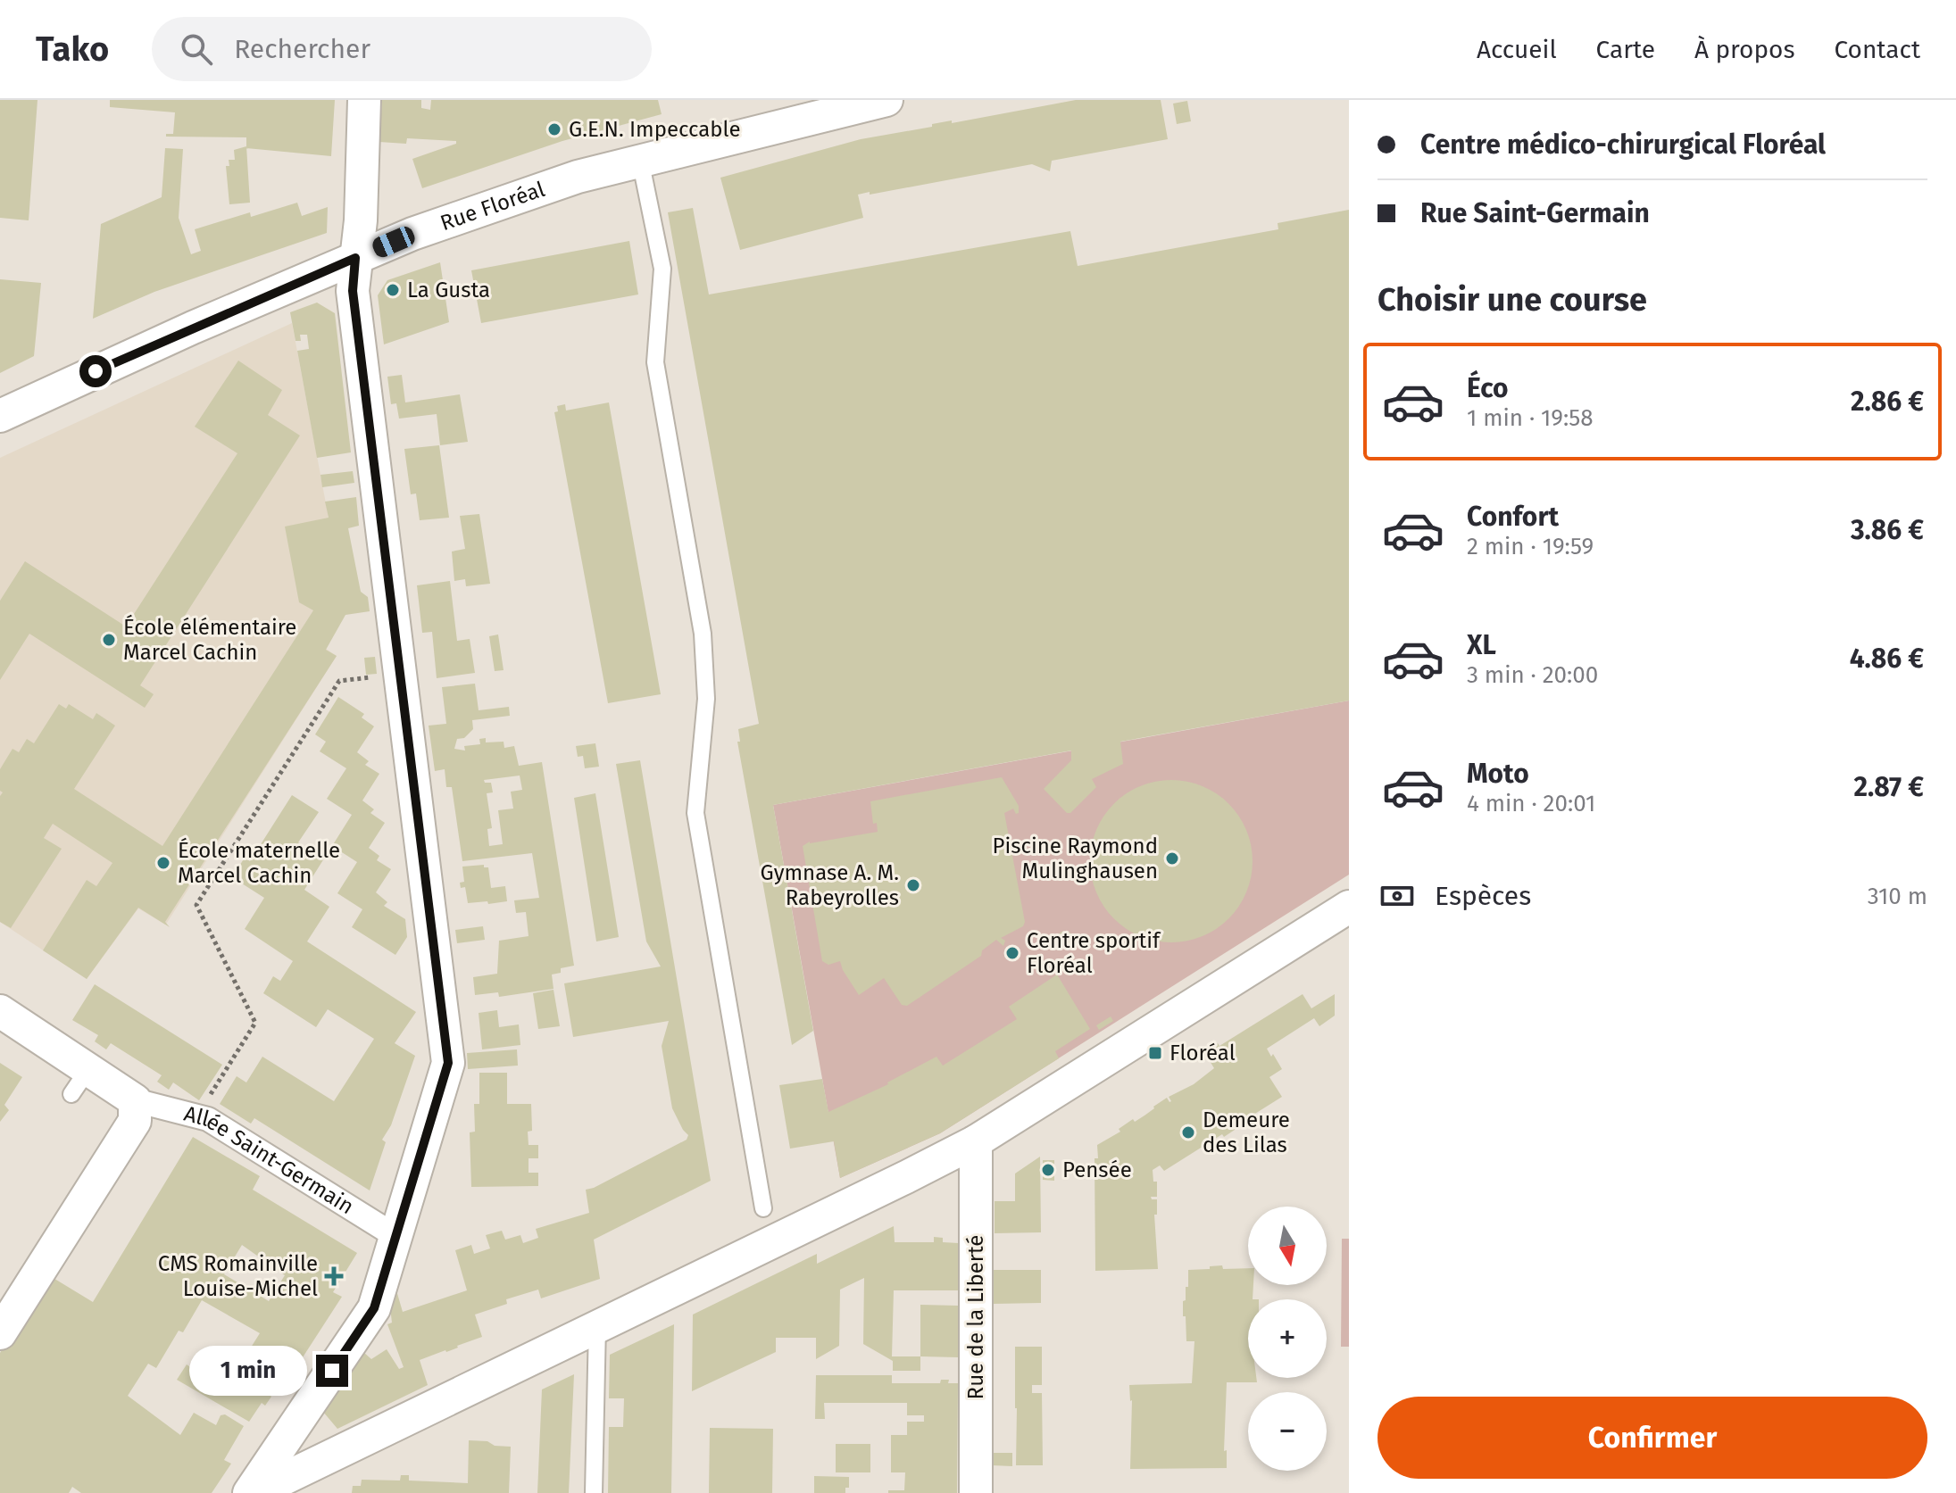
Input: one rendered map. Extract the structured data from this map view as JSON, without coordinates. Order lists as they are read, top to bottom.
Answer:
{
  "streets": {
    "street": ["Rue Floréal", "Allée Saint-Germain", "Rue de la Liberté"]
  },
  "places": {
    "other": [
      "G.E.N. Impeccable",
      "La Gusta",
      "École élémentaire Marcel Cachin",
      "Piscine Raymond Mulinghausen",
      "École maternelle Marcel Cachin",
      "Gymnase A. M. Rabeyrolles",
      "Centre sportif Floréal",
      "Demeure des Lilas",
      "Pensée"
    ],
    "transit": ["Floréal"],
    "health": ["CMS Romainville Louise-Michel"]
  },
  "north": "bottom",
  "page": {
    "header": "Tako",
    "search": "Rechercher",
    "nav": [
      "Accueil",
      "Carte",
      "À propos",
      "Contact"
    ],
    "banner": ["Centre médico-chirurgical Floréal", "Rue Saint-Germain"],
    "heading": "Choisir une course",
    "list": [
      {
        "name": "Éco",
        "note": "1 min · 19:58",
        "value": "2.86 €"
      },
      {
        "name": "Confort",
        "note": "2 min · 19:59",
        "value": "3.86 €"
      },
      {
        "name": "XL",
        "note": "3 min · 20:00",
        "value": "4.86 €"
      },
      {
        "name": "Moto",
        "note": "4 min · 20:01",
        "value": "2.87 €"
      }
    ],
    "pay": ["Espèces", "310 m"],
    "map_buttons": ["+", "−"],
    "bubble": "1 min",
    "buttons": "Confirmer"
  }
}
